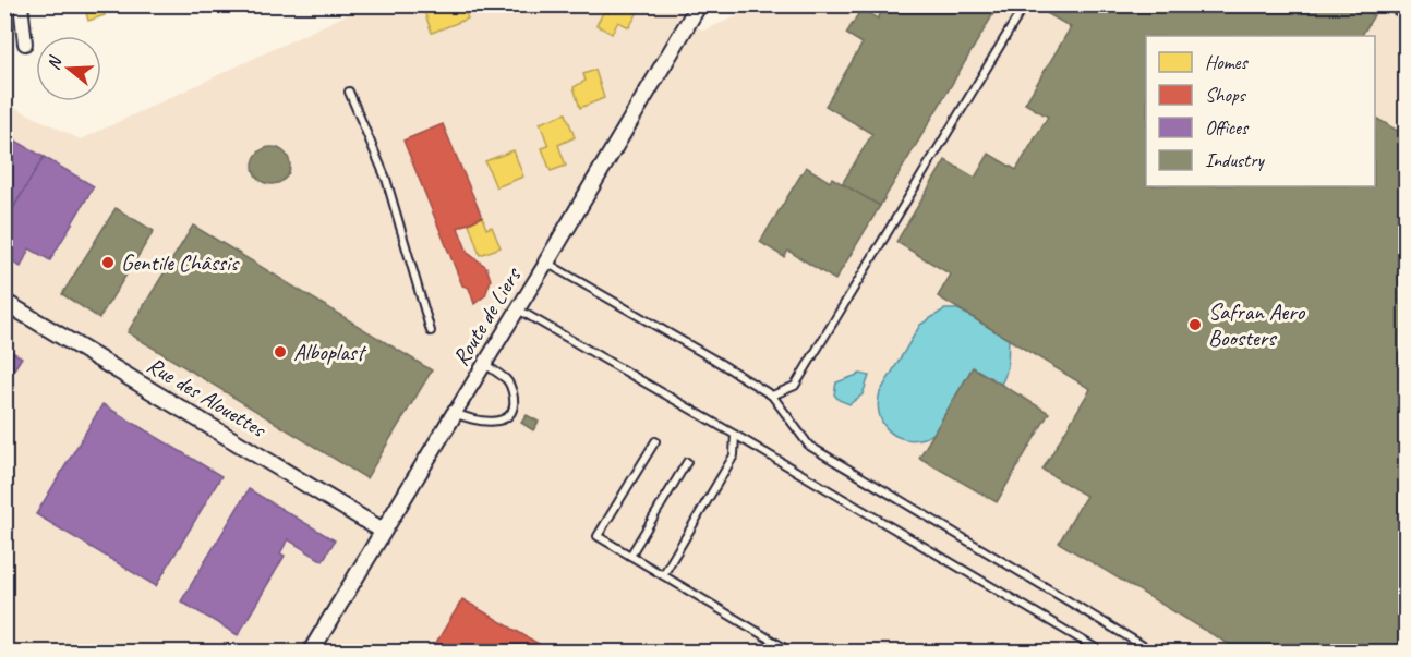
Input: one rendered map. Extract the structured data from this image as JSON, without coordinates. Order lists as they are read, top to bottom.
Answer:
{
  "streets": {
    "street": ["Route de Liers", "Rue des Alouettes"]
  },
  "crossings": [
    ["Route de Liers", "Rue des Alouettes"]
  ],
  "places": ["Gentile Châssis", "Safran Aero Boosters", "Alboplast"],
  "legend": [
    "Homes",
    "Shops",
    "Offices",
    "Industry"
  ],
  "north": "left"
}
